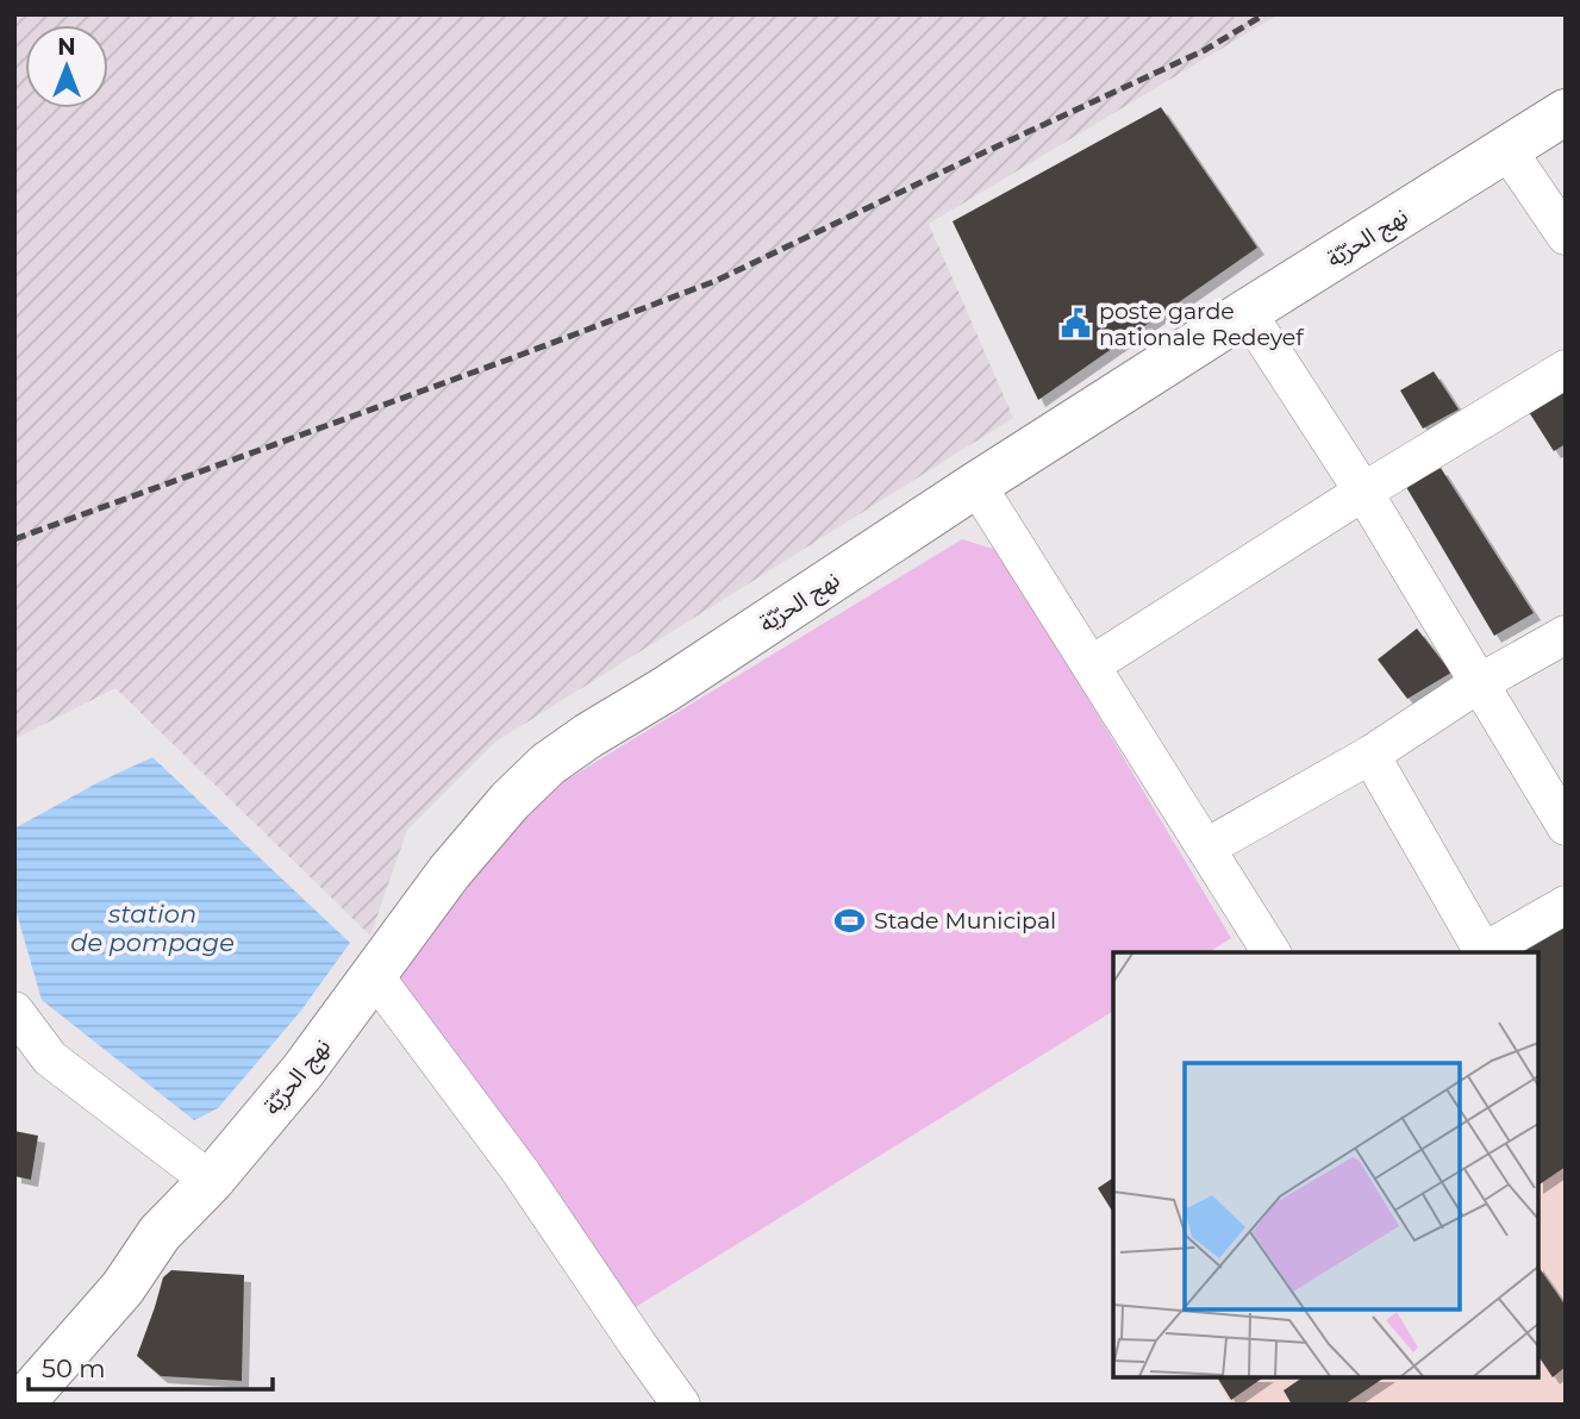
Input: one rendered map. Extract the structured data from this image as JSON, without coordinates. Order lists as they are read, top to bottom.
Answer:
{
  "streets": {
    "street": ["نهج الحرّيّة"]
  },
  "water": ["station de pompage"],
  "places": {
    "public building": ["poste garde nationale Redeyef"],
    "sports": ["Stade Municipal"]
  },
  "scale_bar": "50 m",
  "north": "top"
}
